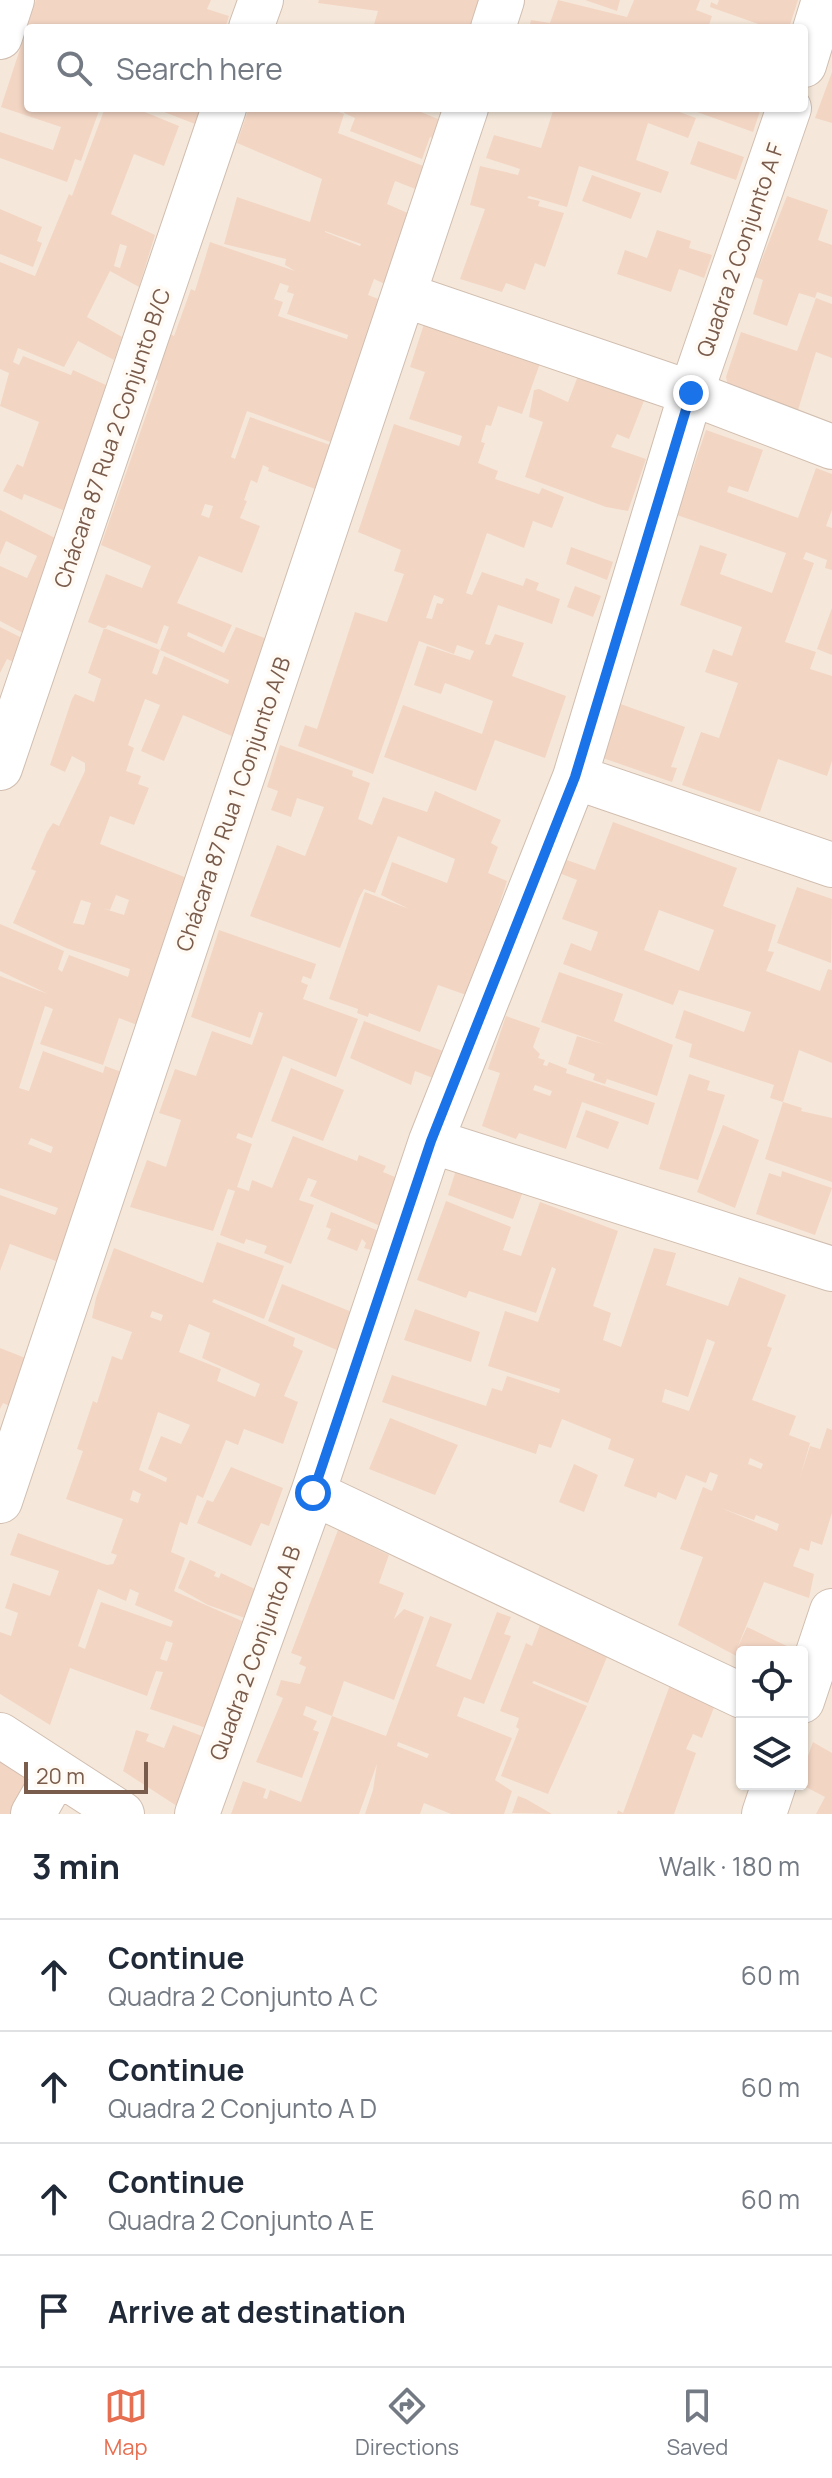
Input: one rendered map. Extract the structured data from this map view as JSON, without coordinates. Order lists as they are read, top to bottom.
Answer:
{
  "streets": {
    "street": [
      "Quadra 2 Conjunto A F",
      "Chácara 87 Rua 2 Conjunto B/C",
      "Chácara 87 Rua 1 Conjunto A/B",
      "Quadra 2 Conjunto A B"
    ]
  },
  "crossings": [
    ["Quadra 2 Conjunto A F", "Quadra 2 Conjunto A B"]
  ],
  "scale_bar": "20 m",
  "page": {
    "search": "Search here",
    "scale": "20 m",
    "heading": ["3 min", "Walk · 180 m"],
    "list": [
      ["Continue", "Quadra 2 Conjunto A C", "60 m"],
      ["Continue", "Quadra 2 Conjunto A D", "60 m"],
      ["Continue", "Quadra 2 Conjunto A E", "60 m"],
      "Arrive at destination"
    ],
    "nav": ["Map", "Directions", "Saved"]
  }
}
